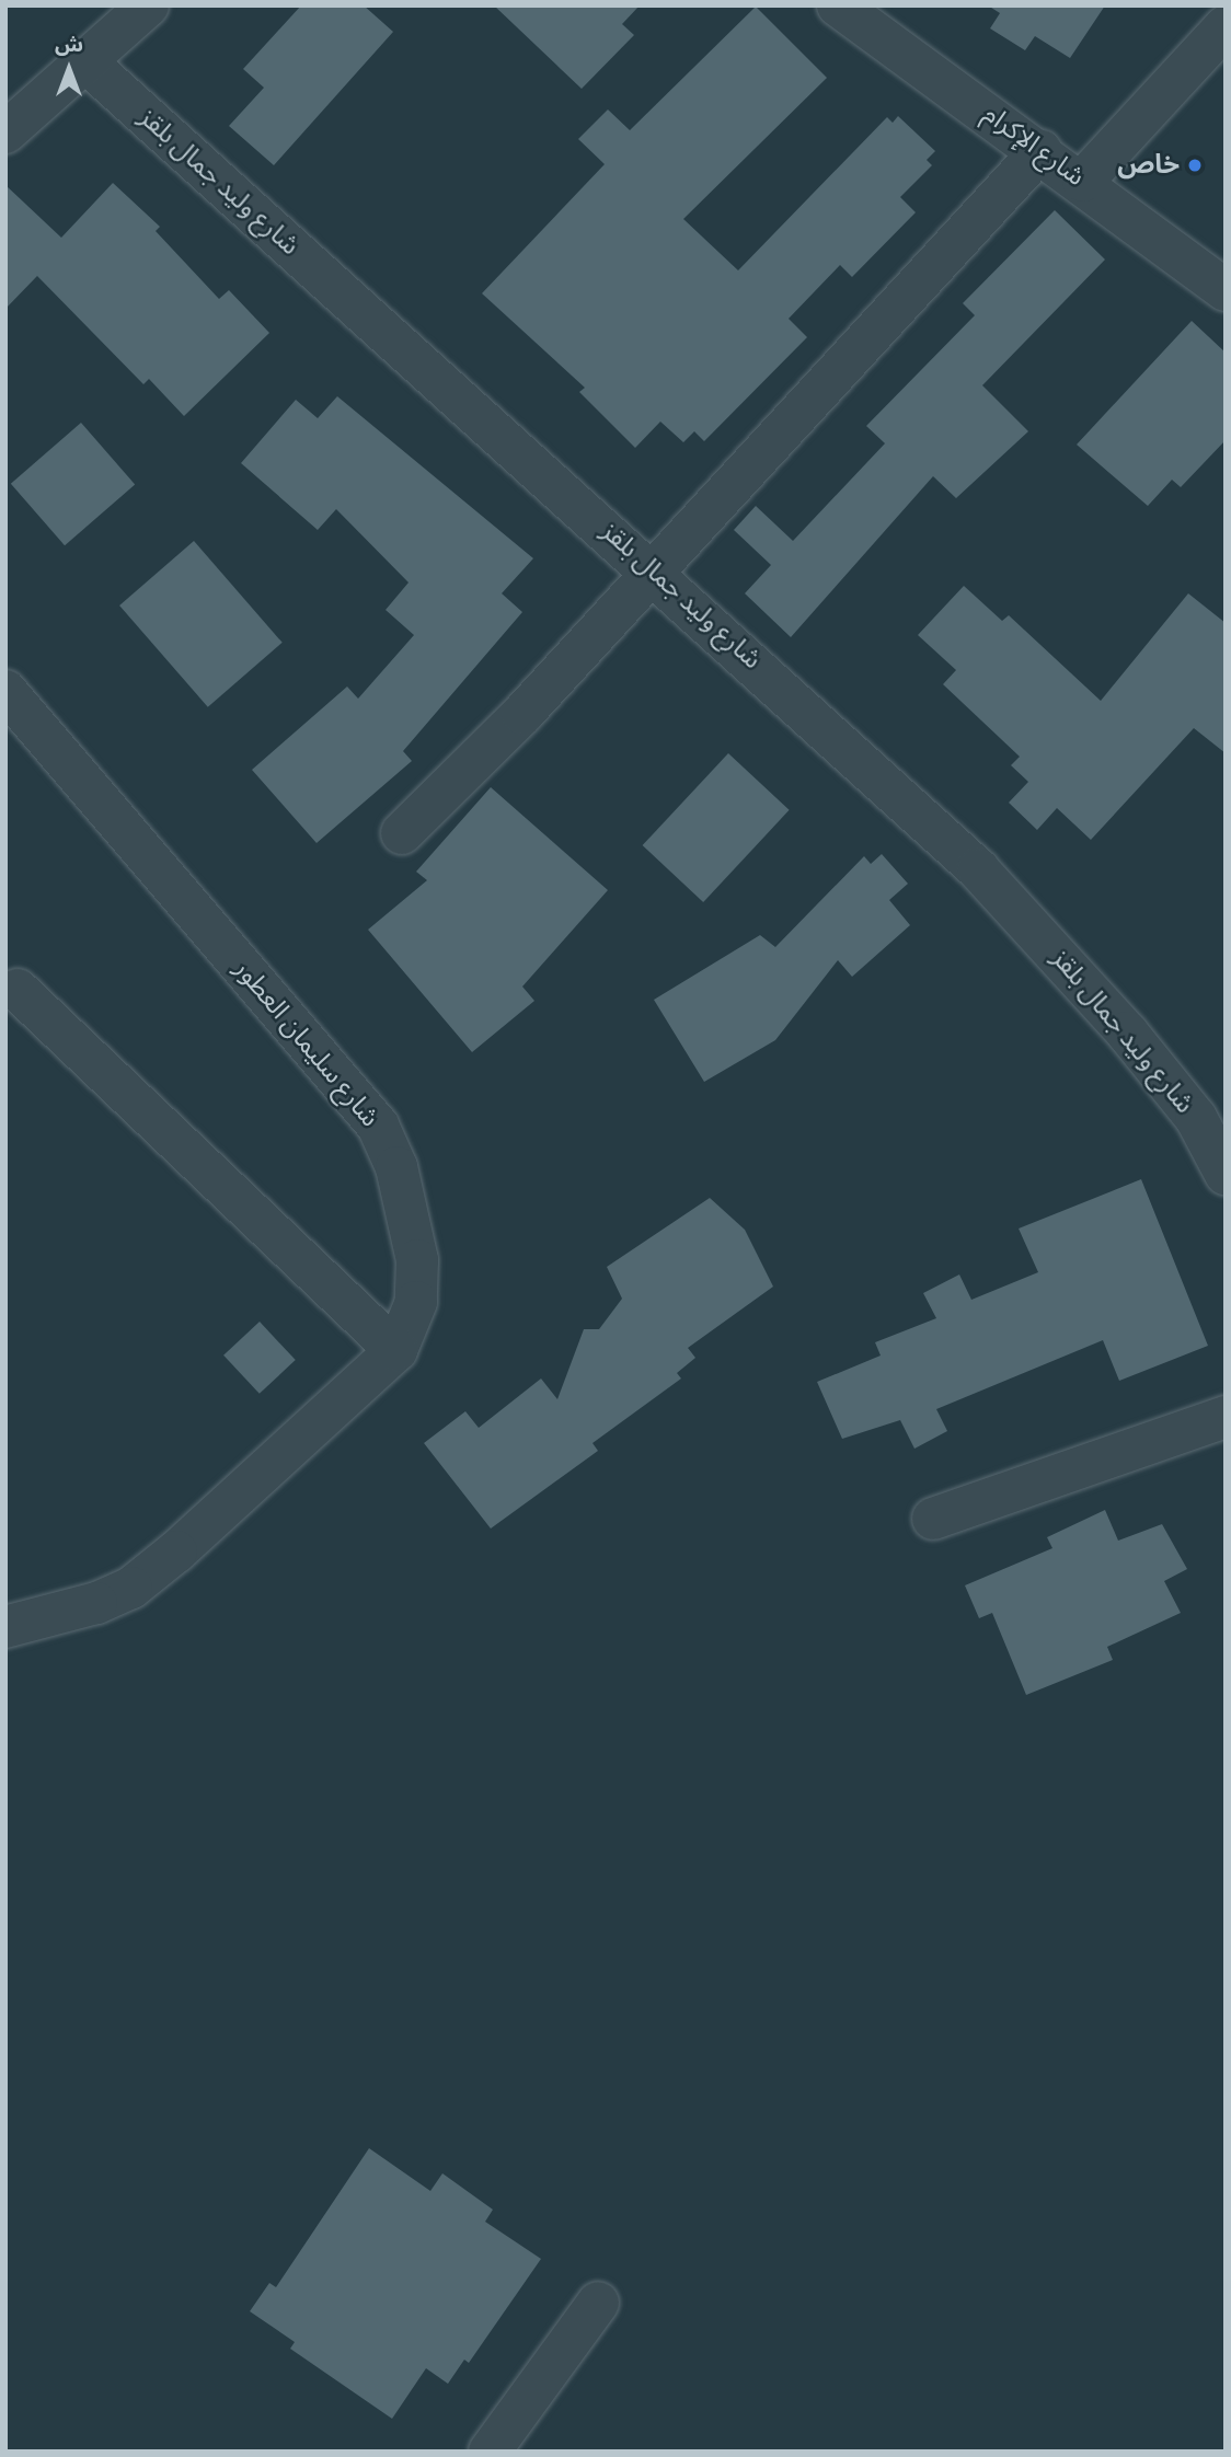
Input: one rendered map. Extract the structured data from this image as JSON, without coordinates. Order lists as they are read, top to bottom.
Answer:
{
  "streets": {
    "street": ["شارع الإكرام", "شارع وليد جمال بلقز", "شارع سليمان العطور"]
  },
  "places": ["خاص"],
  "north": "top"
}
